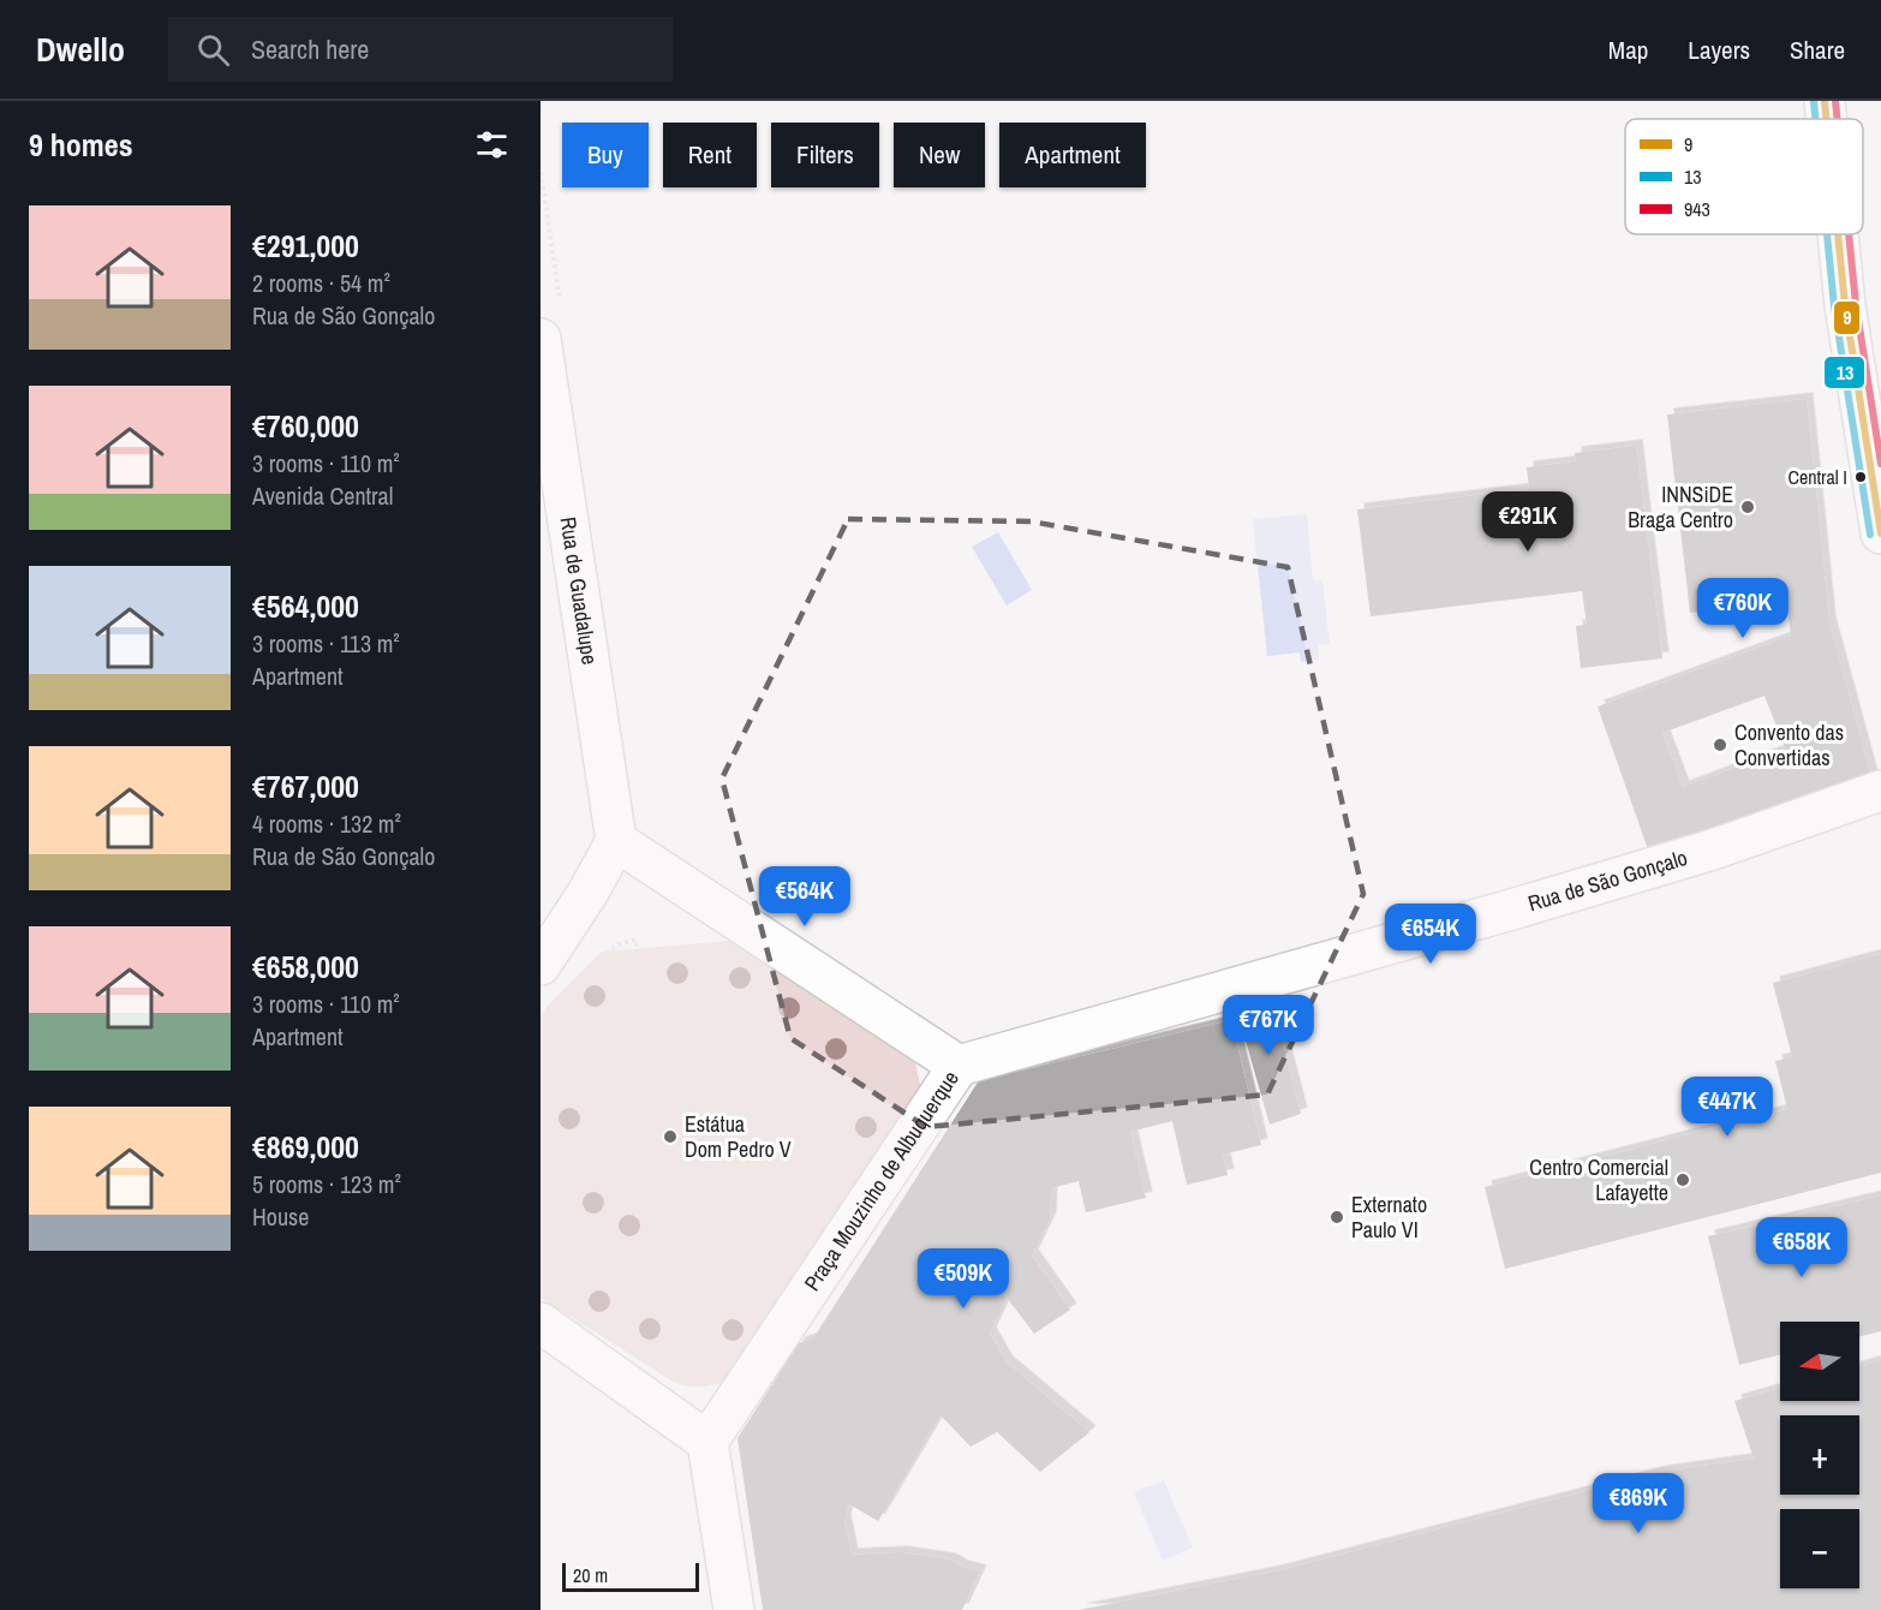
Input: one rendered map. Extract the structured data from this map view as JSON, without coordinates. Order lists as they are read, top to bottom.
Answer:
{
  "streets": {
    "street": ["Rua de Guadalupe", "Rua de São Gonçalo", "Praça Mouzinho de Albuquerque"]
  },
  "crossings": [
    ["Rua de Guadalupe", "Praça Mouzinho de Albuquerque"],
    ["Rua de São Gonçalo", "Praça Mouzinho de Albuquerque"]
  ],
  "places": [
    "Central I",
    "INNSiDE Braga Centro",
    "Convento das Convertidas",
    "Estátua Dom Pedro V",
    "Centro Comercial Lafayette",
    "Externato Paulo VI"
  ],
  "lines": ["transit line 9", "transit line 943", "transit line 13"],
  "legend": ["9", "13", "943"],
  "scale_bar": "20 m",
  "north": "left",
  "page": {
    "header": "Dwello",
    "search": "Search here",
    "nav": ["Map", "Layers", "Share"],
    "heading": "9 homes",
    "chip": [
      "Buy",
      "Rent",
      "Filters",
      "New",
      "Apartment"
    ],
    "list": [
      {
        "name": "€291,000",
        "note": "2 rooms · 54 m² · Rua de São Gonçalo"
      },
      {
        "name": "€760,000",
        "note": "3 rooms · 110 m² · Avenida Central"
      },
      {
        "name": "€564,000",
        "note": "3 rooms · 113 m² · Apartment"
      },
      {
        "name": "€767,000",
        "note": "4 rooms · 132 m² · Rua de São Gonçalo"
      },
      {
        "name": "€658,000",
        "note": "3 rooms · 110 m² · Apartment"
      },
      {
        "name": "€869,000",
        "note": "5 rooms · 123 m² · House"
      }
    ],
    "price": [
      "€291K",
      "€760K",
      "€564K",
      "€654K",
      "€767K",
      "€447K",
      "€658K",
      "€509K",
      "€869K"
    ],
    "map_buttons": ["+", "−"],
    "scale": "20 m"
  }
}
